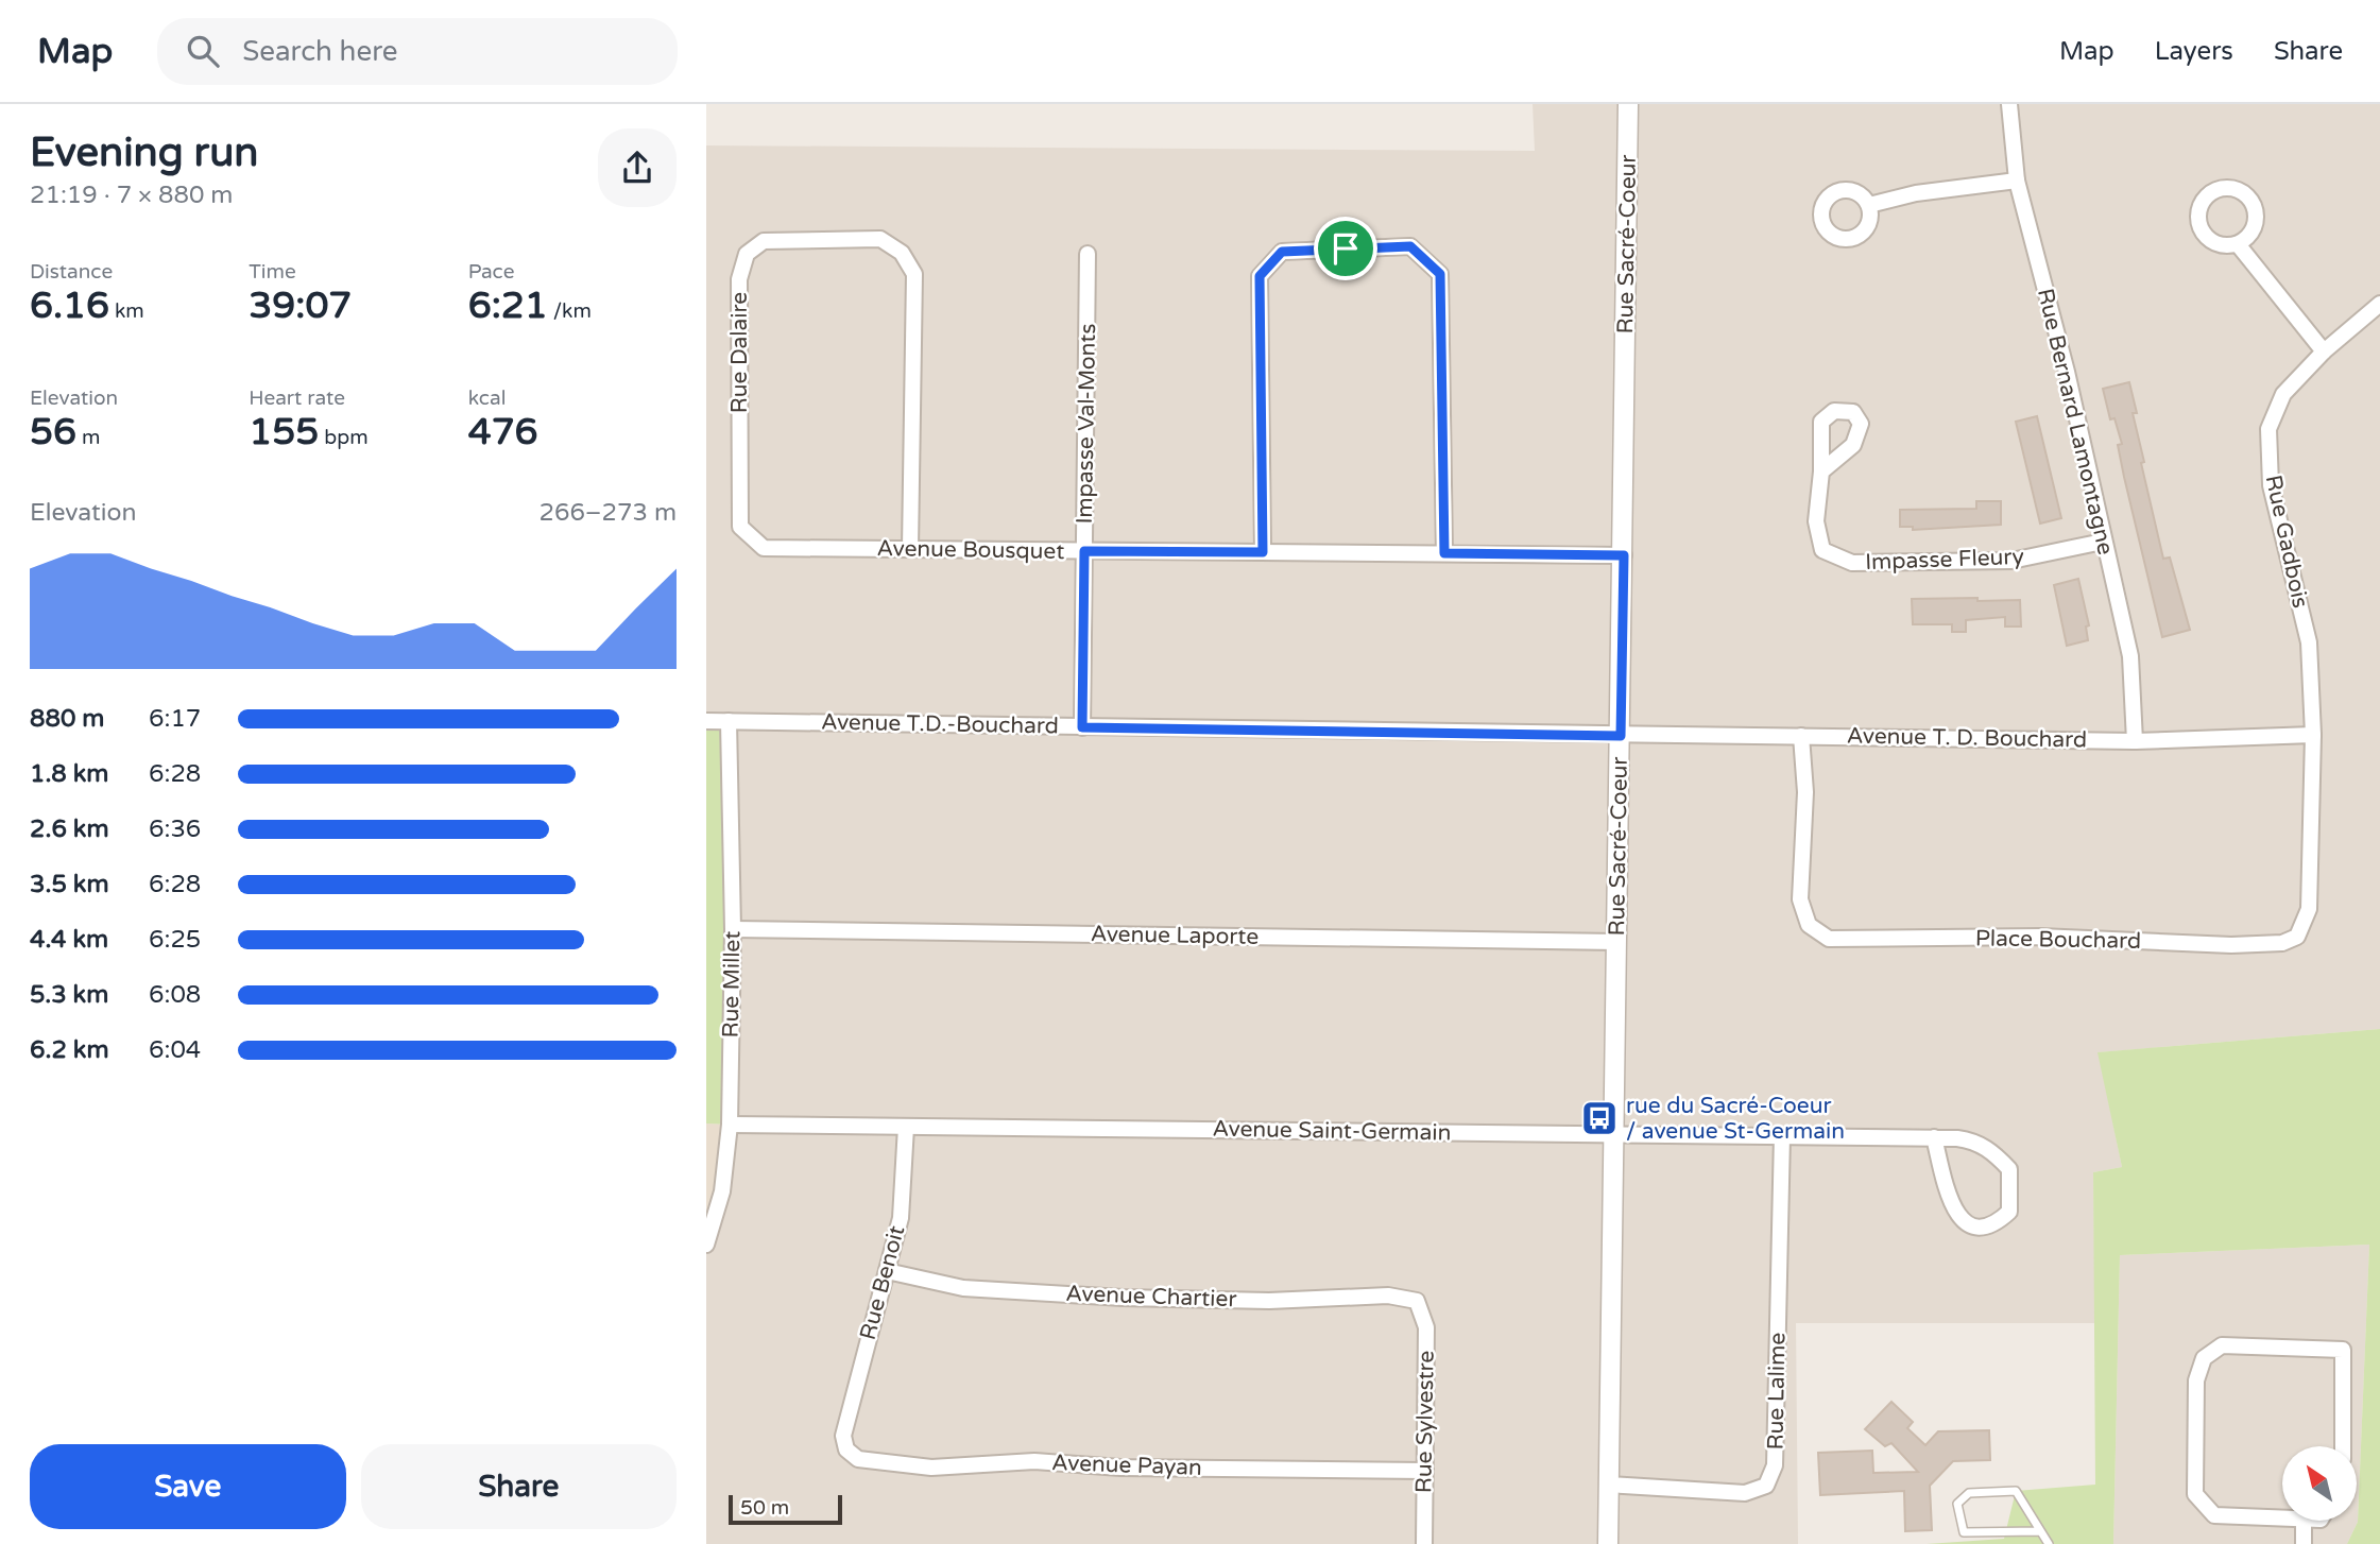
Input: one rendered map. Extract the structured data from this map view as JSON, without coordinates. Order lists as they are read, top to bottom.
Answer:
{
  "streets": {
    "street": [
      "Rue Sacré-Coeur",
      "Rue Dalaire",
      "Rue Bernard Lamontagne",
      "Impasse Val-Monts",
      "Rue Gadbois",
      "Avenue Bousquet",
      "Impasse Fleury",
      "Avenue T.D.-Bouchard",
      "Avenue T. D. Bouchard",
      "Avenue Laporte",
      "Place Bouchard",
      "Rue Millet",
      "Avenue Saint-Germain",
      "Rue Benoit",
      "Avenue Chartier",
      "Rue Lalime",
      "Rue Sylvestre",
      "Avenue Payan"
    ]
  },
  "crossings": [
    ["Rue Sacré-Coeur", "Avenue Bousquet"],
    ["Rue Sacré-Coeur", "Avenue T.D.-Bouchard"],
    ["Rue Sacré-Coeur", "Avenue T. D. Bouchard"],
    ["Rue Sacré-Coeur", "Avenue Laporte"],
    ["Rue Sacré-Coeur", "Avenue Saint-Germain"],
    ["Rue Sacré-Coeur", "Rue Lalime"],
    ["Rue Dalaire", "Avenue Bousquet"],
    ["Rue Bernard Lamontagne", "Impasse Fleury"],
    ["Rue Bernard Lamontagne", "Avenue T. D. Bouchard"],
    ["Impasse Val-Monts", "Avenue Bousquet"],
    ["Impasse Val-Monts", "Avenue T.D.-Bouchard"],
    ["Rue Gadbois", "Avenue T. D. Bouchard"],
    ["Rue Gadbois", "Place Bouchard"],
    ["Avenue T.D.-Bouchard", "Avenue T. D. Bouchard"],
    ["Avenue T.D.-Bouchard", "Rue Millet"],
    ["Avenue T. D. Bouchard", "Place Bouchard"],
    ["Avenue Laporte", "Rue Millet"],
    ["Rue Millet", "Avenue Saint-Germain"],
    ["Avenue Saint-Germain", "Rue Benoit"],
    ["Avenue Saint-Germain", "Rue Lalime"],
    ["Rue Benoit", "Avenue Chartier"],
    ["Rue Benoit", "Avenue Payan"],
    ["Avenue Chartier", "Rue Sylvestre"],
    ["Rue Sylvestre", "Avenue Payan"]
  ],
  "places": {
    "bus stop": ["rue du Sacré-Coeur / avenue St-Germain"]
  },
  "scale_bar": "50 m",
  "north": "top left",
  "page": {
    "header": "Map",
    "search": "Search here",
    "nav": ["Map", "Layers", "Share"],
    "heading": ["Evening run", "21:19 · 7 × 880 m"],
    "stats": [
      ["Distance", "6.16 km"],
      ["Time", "39:07"],
      ["Pace", "6:21 /km"],
      ["Elevation", "56 m"],
      ["Heart rate", "155 bpm"],
      ["kcal", "476"]
    ],
    "chart": ["Elevation", "266–273 m"],
    "list": [
      {
        "name": "880 m",
        "note": "6:17"
      },
      {
        "name": "1.8 km",
        "note": "6:28"
      },
      {
        "name": "2.6 km",
        "note": "6:36"
      },
      {
        "name": "3.5 km",
        "note": "6:28"
      },
      {
        "name": "4.4 km",
        "note": "6:25"
      },
      {
        "name": "5.3 km",
        "note": "6:08"
      },
      {
        "name": "6.2 km",
        "note": "6:04"
      }
    ],
    "buttons": ["Save", "Share"],
    "scale": "50 m"
  }
}
